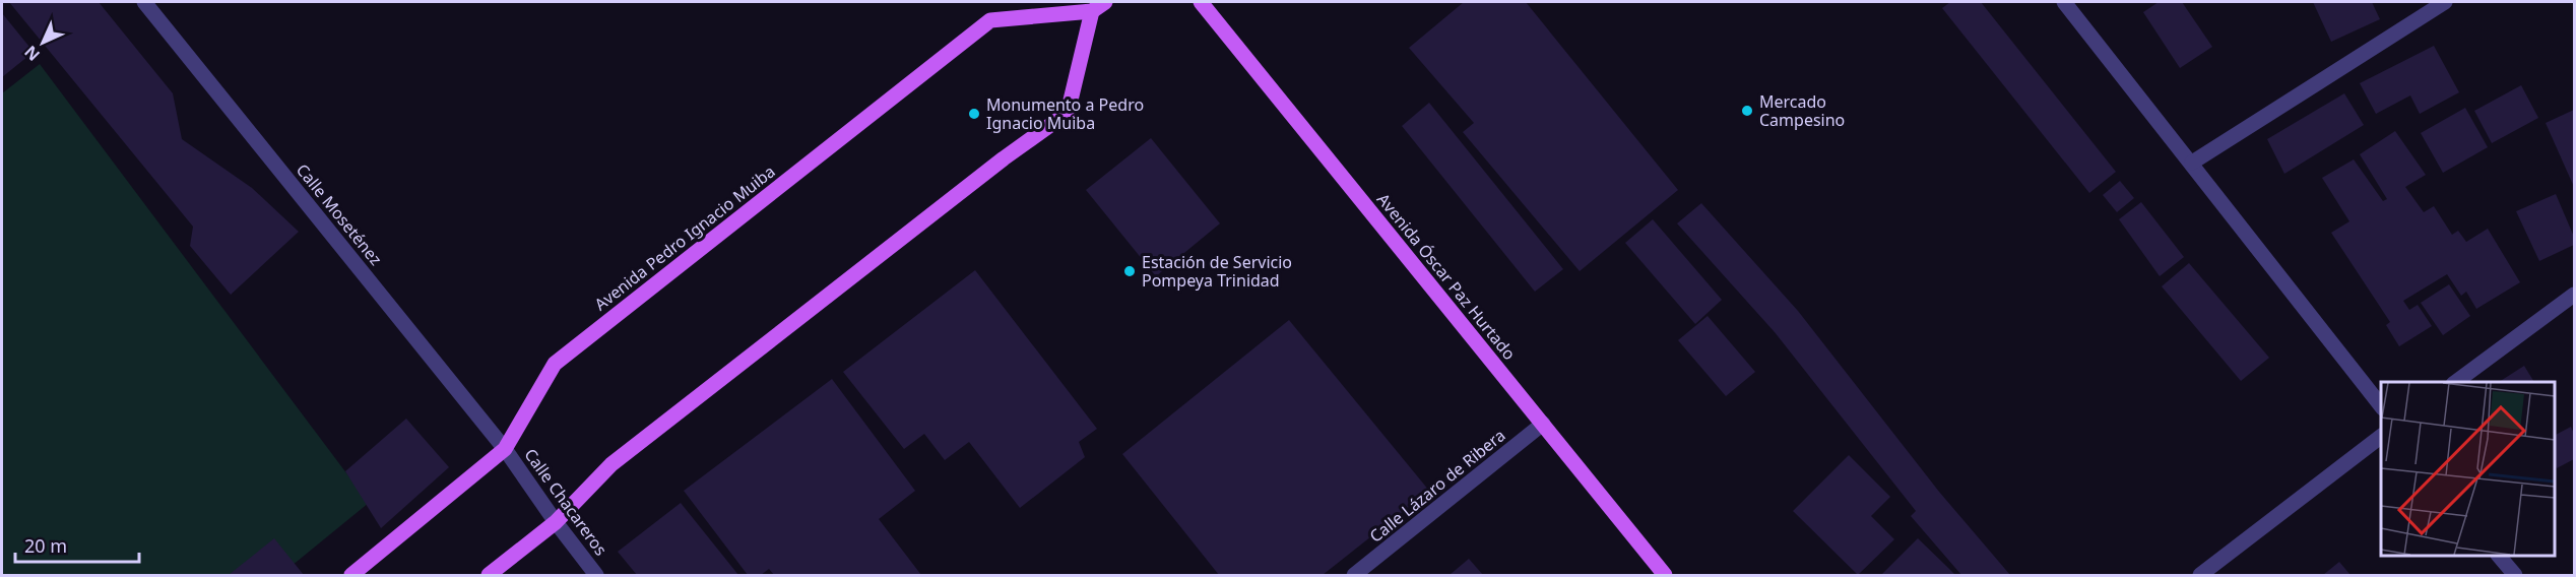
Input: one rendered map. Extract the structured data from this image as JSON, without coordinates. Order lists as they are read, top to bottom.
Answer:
{
  "streets": {
    "main road": ["Avenida Pedro Ignacio Muiba", "Avenida Óscar Paz Hurtado"],
    "street": ["Calle Moseténez", "Calle Lázaro de Ribera", "Calle Chacareros"]
  },
  "crossings": [
    ["Calle Moseténez", "Avenida Pedro Ignacio Muiba"],
    ["Calle Moseténez", "Calle Chacareros"],
    ["Avenida Pedro Ignacio Muiba", "Calle Chacareros"],
    ["Avenida Óscar Paz Hurtado", "Calle Lázaro de Ribera"]
  ],
  "places": ["Mercado Campesino", "Monumento a Pedro Ignacio Muiba", "Estación de Servicio Pompeya Trinidad"],
  "scale_bar": "20 m",
  "north": "bottom left"
}
